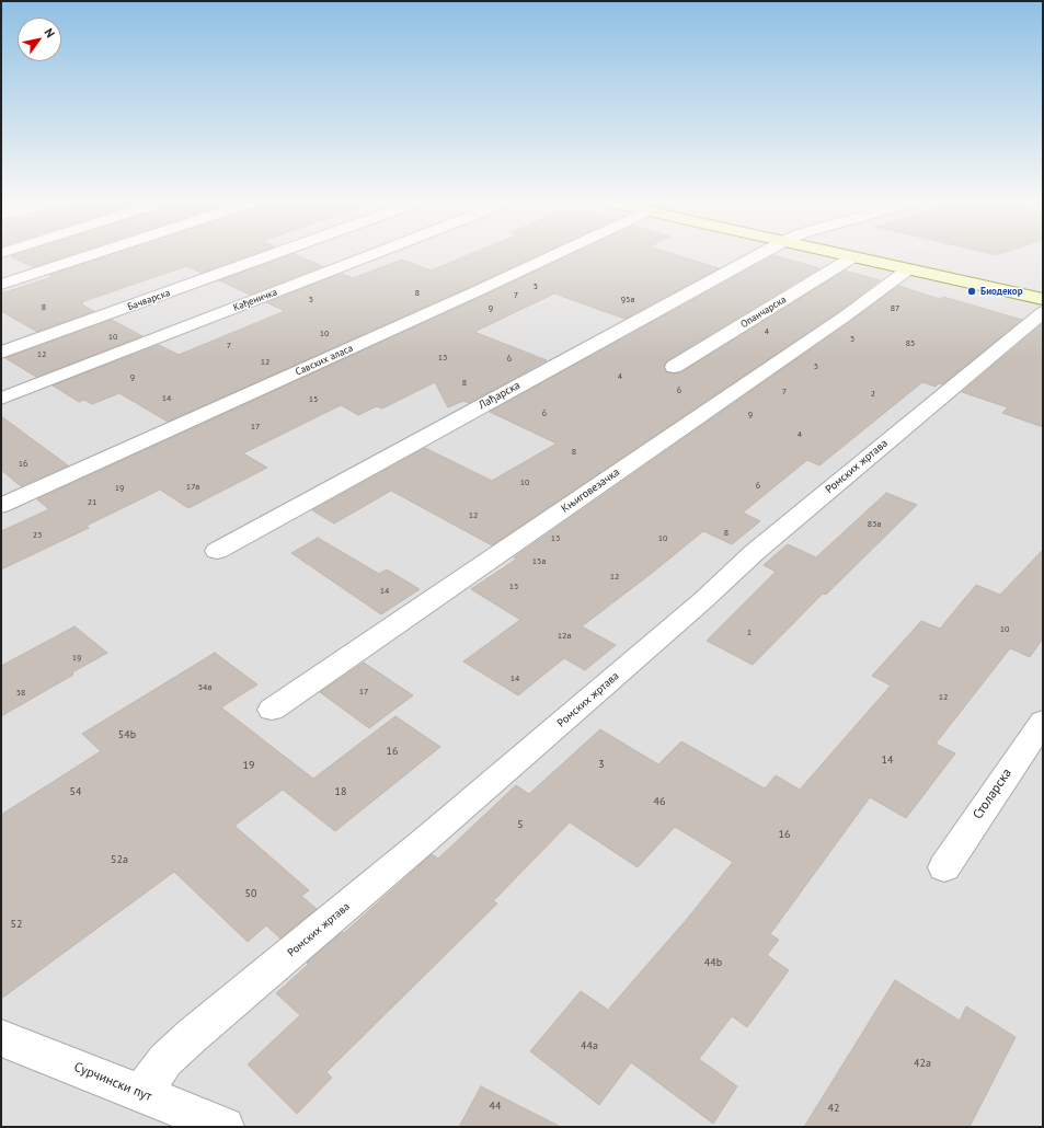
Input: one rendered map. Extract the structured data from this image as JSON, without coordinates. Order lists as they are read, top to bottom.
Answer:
{
  "streets": {
    "street": [
      "Бачварска",
      "Кађеничка",
      "Опанчарска",
      "Савских аласа",
      "Лађарска",
      "Ромских жртава",
      "Књиговезачка",
      "Столарска",
      "Сурчински пут"
    ]
  },
  "crossings": [
    ["Ромских жртава", "Сурчински пут"]
  ],
  "places": ["Биодекор"],
  "house_numbers": [
    "5",
    "8",
    "7",
    "5",
    "95a",
    "8",
    "9",
    "87",
    "4",
    "10",
    "10",
    "3",
    "85",
    "7",
    "12",
    "13",
    "6",
    "12",
    "5",
    "4",
    "9",
    "8",
    "6",
    "7",
    "2",
    "14",
    "15",
    "6",
    "9",
    "17",
    "4",
    "8",
    "16",
    "10",
    "6",
    "17a",
    "19",
    "21",
    "12",
    "83a",
    "8",
    "23",
    "13",
    "10",
    "15a",
    "12",
    "15",
    "14",
    "10",
    "1",
    "12a",
    "19",
    "14",
    "54a",
    "17",
    "58",
    "12",
    "54b",
    "16",
    "14",
    "3",
    "19",
    "54",
    "18",
    "46",
    "5",
    "16",
    "52a",
    "50",
    "52",
    "44b",
    "44a",
    "42a",
    "44",
    "42"
  ],
  "north": "top right"
}
